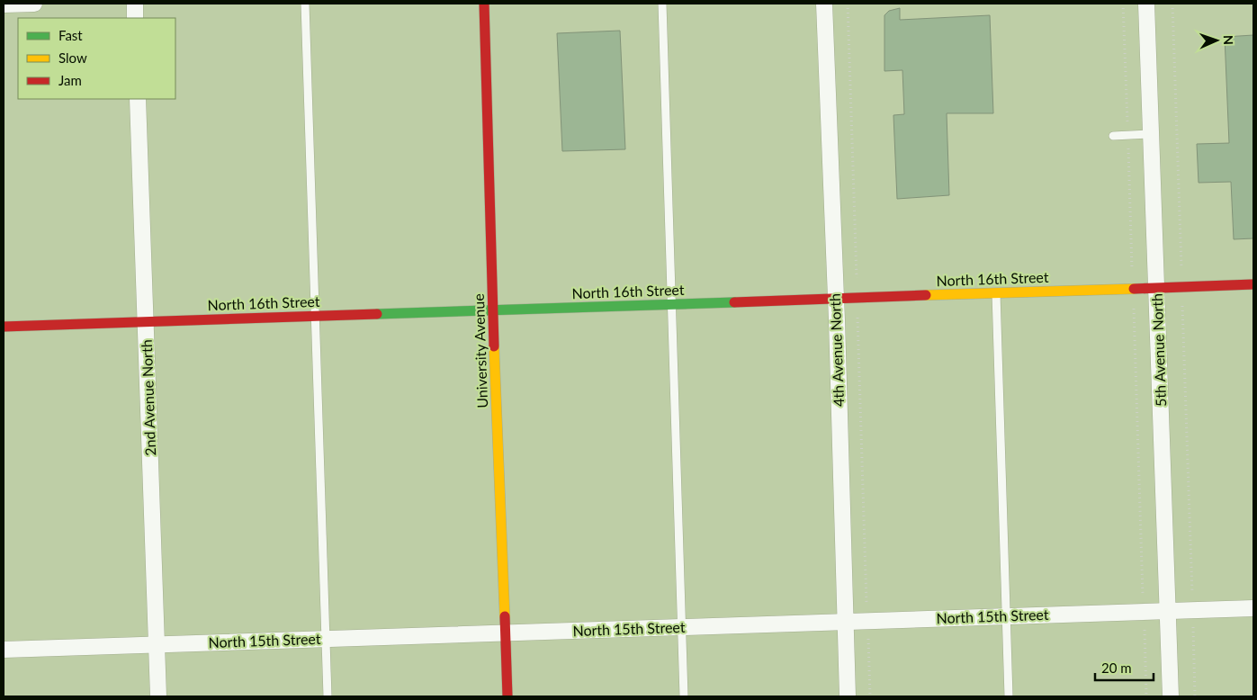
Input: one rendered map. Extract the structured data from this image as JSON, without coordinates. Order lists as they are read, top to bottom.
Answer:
{
  "streets": {
    "street": [
      "North 16th Street",
      "4th Avenue North",
      "5th Avenue North",
      "University Avenue",
      "2nd Avenue North",
      "North 15th Street"
    ]
  },
  "crossings": [
    ["North 16th Street", "4th Avenue North"],
    ["North 16th Street", "5th Avenue North"],
    ["North 16th Street", "University Avenue"],
    ["North 16th Street", "2nd Avenue North"],
    ["4th Avenue North", "North 15th Street"],
    ["5th Avenue North", "North 15th Street"],
    ["University Avenue", "North 15th Street"],
    ["2nd Avenue North", "North 15th Street"]
  ],
  "legend": ["Fast", "Slow", "Jam"],
  "scale_bar": "20 m",
  "north": "right"
}
